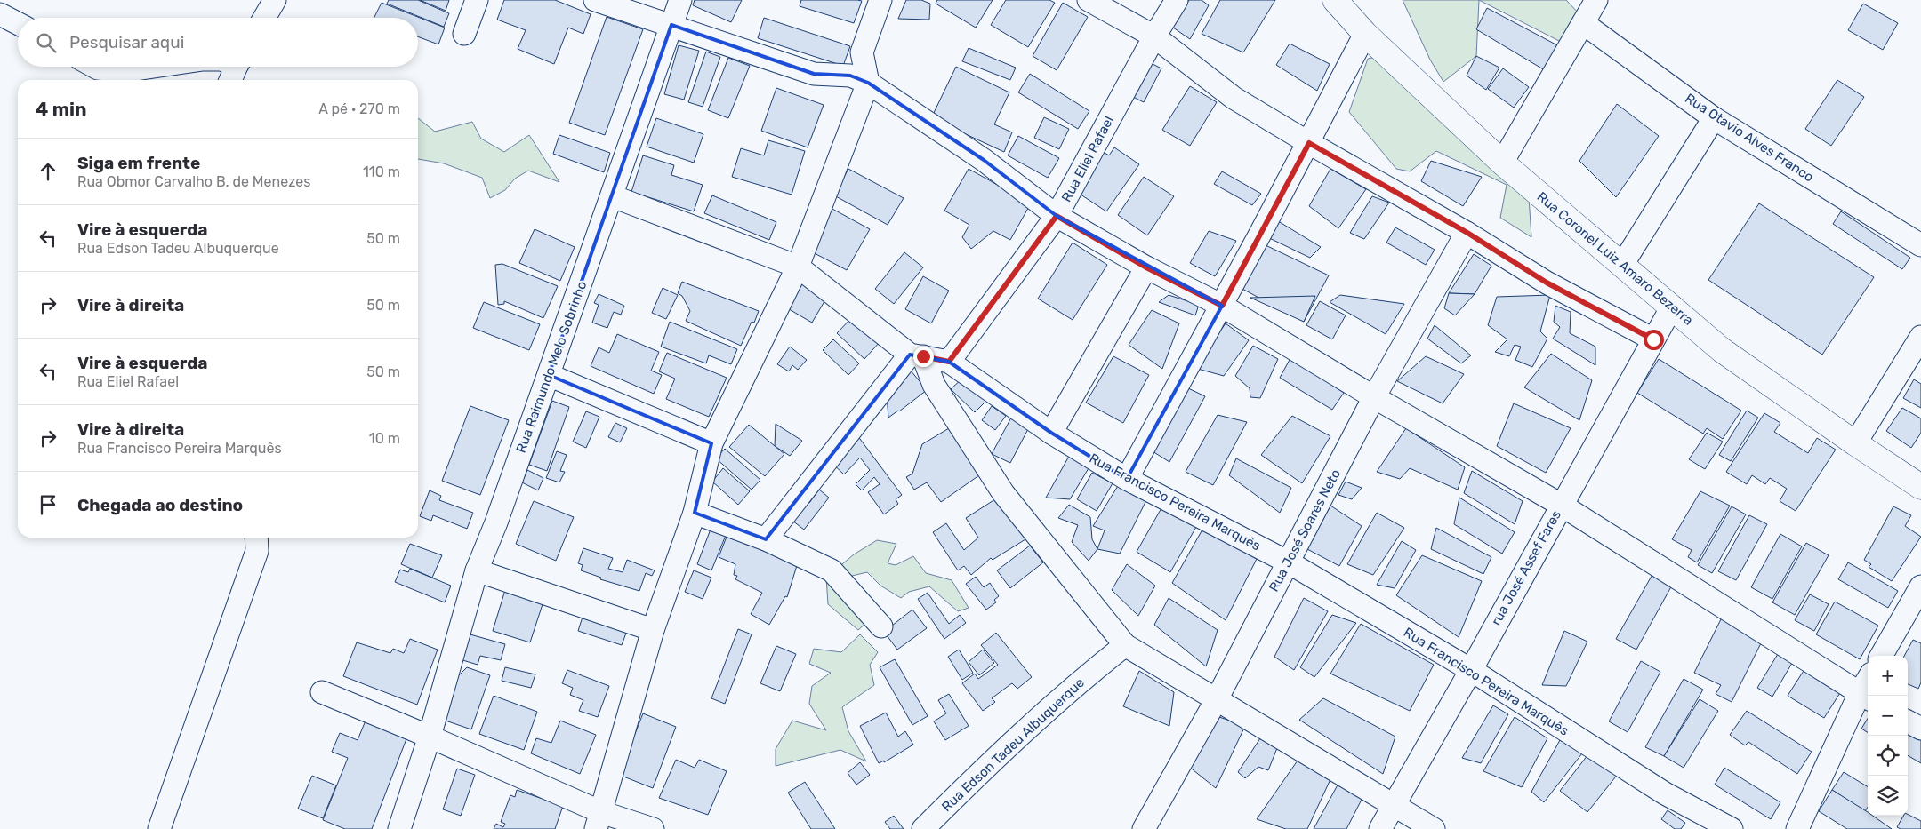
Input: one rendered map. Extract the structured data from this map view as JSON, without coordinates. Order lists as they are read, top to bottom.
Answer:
{
  "streets": {
    "street": [
      "Rua Otavio Alves Franco",
      "Rua Eliel Rafael",
      "Rua Coronel Luiz Amaro Bezerra",
      "Rua Raimundo Melo Sobrinho",
      "Rua Francisco Pereira Marquês",
      "Rua José Soares Neto",
      "rua José Assef Fares",
      "Rua Edson Tadeu Albuquerque"
    ]
  },
  "crossings": [
    ["Rua Eliel Rafael", "Rua Francisco Pereira Marquês"],
    ["Rua Coronel Luiz Amaro Bezerra", "rua José Assef Fares"],
    ["Rua Raimundo Melo Sobrinho", "Rua Francisco Pereira Marquês"],
    ["Rua Francisco Pereira Marquês", "Rua José Soares Neto"],
    ["Rua Francisco Pereira Marquês", "rua José Assef Fares"]
  ],
  "page": {
    "search": "Pesquisar aqui",
    "heading": ["4 min", "A pé · 270 m"],
    "list": [
      ["Siga em frente", "Rua Obmor Carvalho B. de Menezes", "110 m"],
      ["Vire à esquerda", "Rua Edson Tadeu Albuquerque", "50 m"],
      ["Vire à direita", "50 m"],
      ["Vire à esquerda", "Rua Eliel Rafael", "50 m"],
      ["Vire à direita", "Rua Francisco Pereira Marquês", "10 m"],
      "Chegada ao destino"
    ],
    "map_buttons": ["+", "−"]
  }
}
